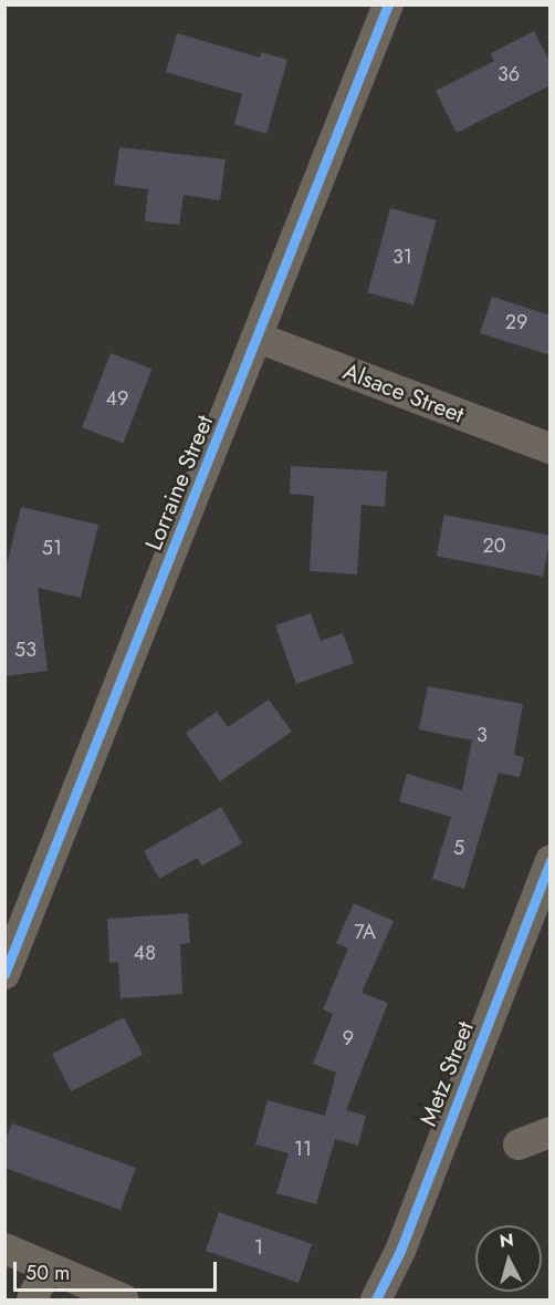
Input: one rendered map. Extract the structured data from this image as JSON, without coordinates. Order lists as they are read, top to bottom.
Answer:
{
  "streets": {
    "street": ["Alsace Street", "Lorraine Street", "Metz Street"]
  },
  "crossings": [
    ["Alsace Street", "Lorraine Street"]
  ],
  "house_numbers": [
    "36",
    "31",
    "29",
    "49",
    "20",
    "51",
    "53",
    "3",
    "5",
    "7A",
    "48",
    "9",
    "11",
    "1"
  ],
  "scale_bar": "50 m",
  "north": "top"
}
